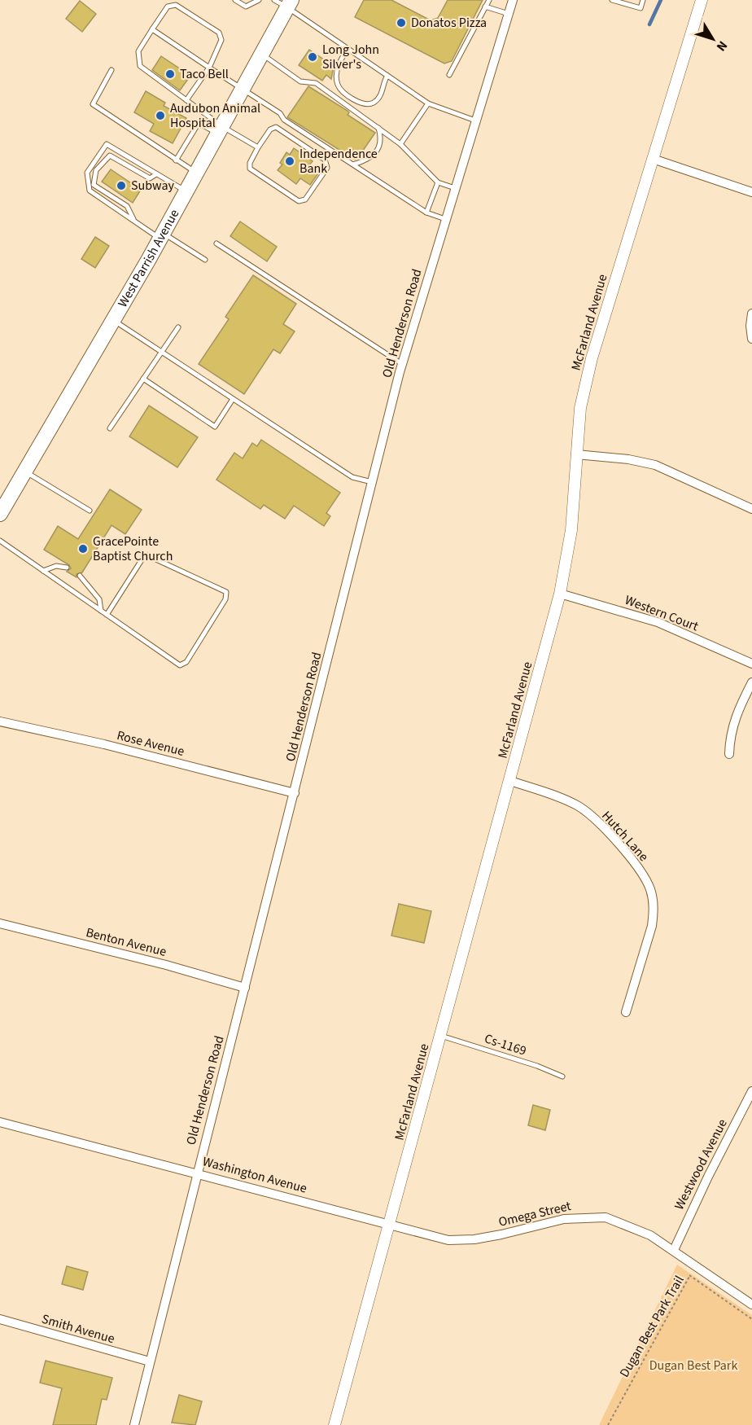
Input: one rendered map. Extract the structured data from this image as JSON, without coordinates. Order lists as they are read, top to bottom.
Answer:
{
  "streets": {
    "main road": ["West Parrish Avenue"],
    "street": [
      "McFarland Avenue",
      "Old Henderson Road",
      "Western Court",
      "Rose Avenue",
      "Hutch Lane",
      "Benton Avenue",
      "Westwood Avenue",
      "Washington Avenue",
      "Omega Street",
      "Smith Avenue"
    ],
    "lane": ["Cs-1169"],
    "path": ["Dugan Best Park Trail"]
  },
  "crossings": [
    ["McFarland Avenue", "Western Court"],
    ["McFarland Avenue", "Hutch Lane"],
    ["McFarland Avenue", "Cs-1169"],
    ["McFarland Avenue", "Washington Avenue"],
    ["McFarland Avenue", "Omega Street"],
    ["Old Henderson Road", "Rose Avenue"],
    ["Old Henderson Road", "Benton Avenue"],
    ["Old Henderson Road", "Washington Avenue"],
    ["Old Henderson Road", "Smith Avenue"],
    ["Westwood Avenue", "Omega Street"],
    ["Washington Avenue", "Omega Street"]
  ],
  "parks": ["Dugan Best Park"],
  "places": [
    "Donatos Pizza",
    "Long John Silver's",
    "Taco Bell",
    "Audubon Animal Hospital",
    "Independence Bank",
    "Subway",
    "GracePointe Baptist Church"
  ],
  "north": "bottom right"
}
